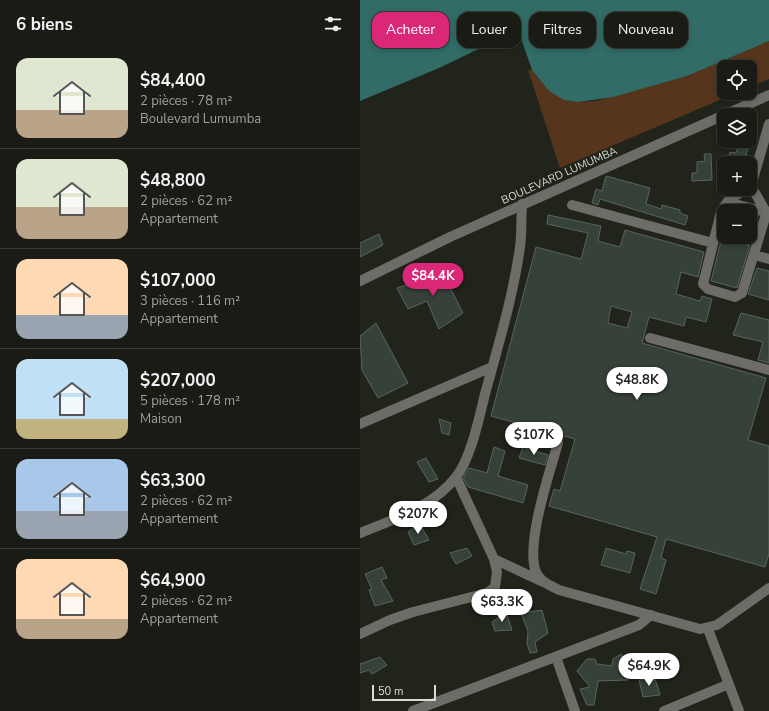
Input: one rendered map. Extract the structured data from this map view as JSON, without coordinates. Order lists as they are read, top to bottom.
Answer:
{
  "streets": {
    "street": ["BOULEVARD LUMUMBA"]
  },
  "scale_bar": "50 m",
  "page": {
    "heading": "6 biens",
    "chip": [
      "Acheter",
      "Louer",
      "Filtres",
      "Nouveau"
    ],
    "list": [
      {
        "name": "$84,400",
        "note": "2 pièces · 78 m² · Boulevard Lumumba"
      },
      {
        "name": "$48,800",
        "note": "2 pièces · 62 m² · Appartement"
      },
      {
        "name": "$107,000",
        "note": "3 pièces · 116 m² · Appartement"
      },
      {
        "name": "$207,000",
        "note": "5 pièces · 178 m² · Maison"
      },
      {
        "name": "$63,300",
        "note": "2 pièces · 62 m² · Appartement"
      },
      {
        "name": "$64,900",
        "note": "2 pièces · 62 m² · Appartement"
      }
    ],
    "map_buttons": ["+", "−"],
    "price": [
      "$84.4K",
      "$48.8K",
      "$107K",
      "$207K",
      "$63.3K",
      "$64.9K"
    ],
    "scale": "50 m"
  }
}
